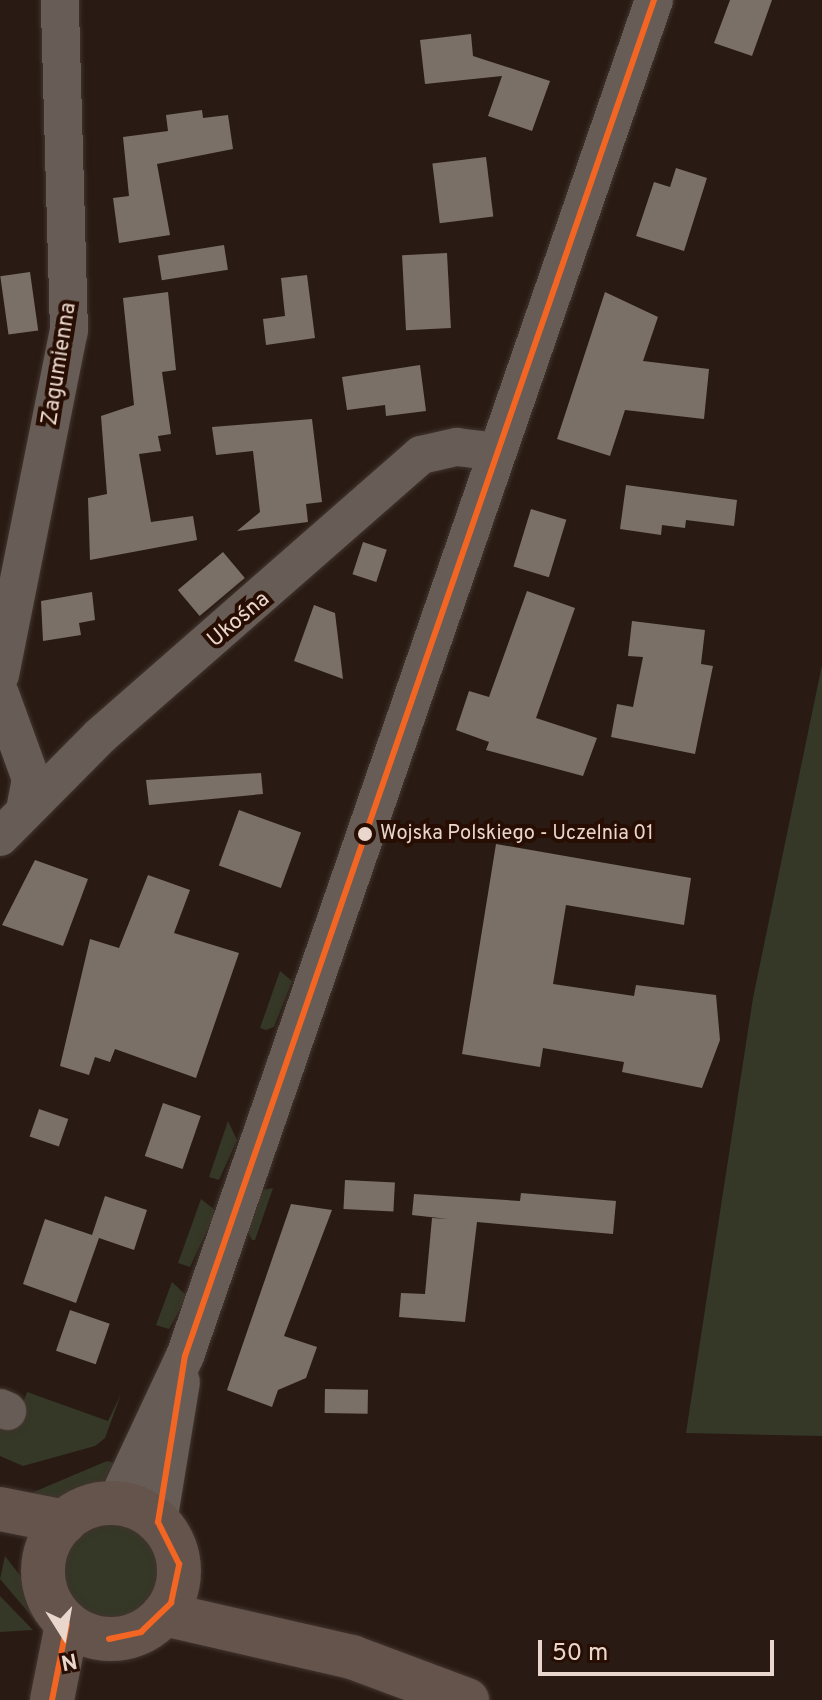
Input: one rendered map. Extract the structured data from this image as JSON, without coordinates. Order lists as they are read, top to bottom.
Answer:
{
  "streets": {
    "street": ["Zagumienna", "Ukośna"]
  },
  "places": ["Wojska Polskiego - Uczelnia 01"],
  "scale_bar": "50 m",
  "north": "bottom"
}
